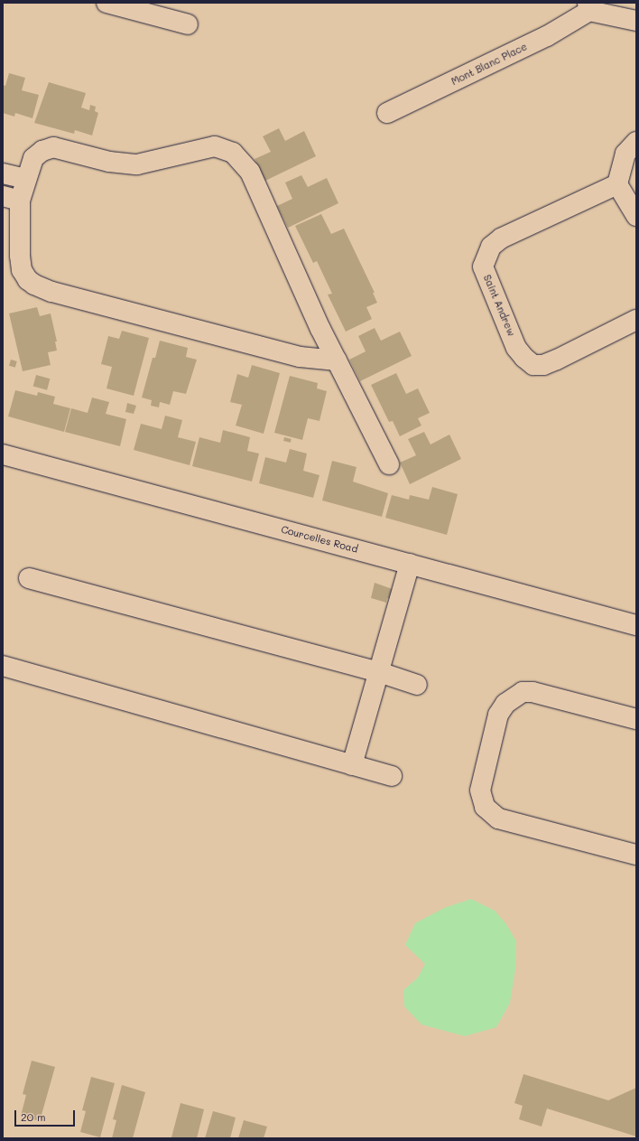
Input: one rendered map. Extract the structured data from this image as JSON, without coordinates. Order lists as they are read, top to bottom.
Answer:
{
  "streets": {
    "street": ["Mont Blanc Place", "Saint Andrew", "Courcelles Road"]
  },
  "scale_bar": "20 m"
}
